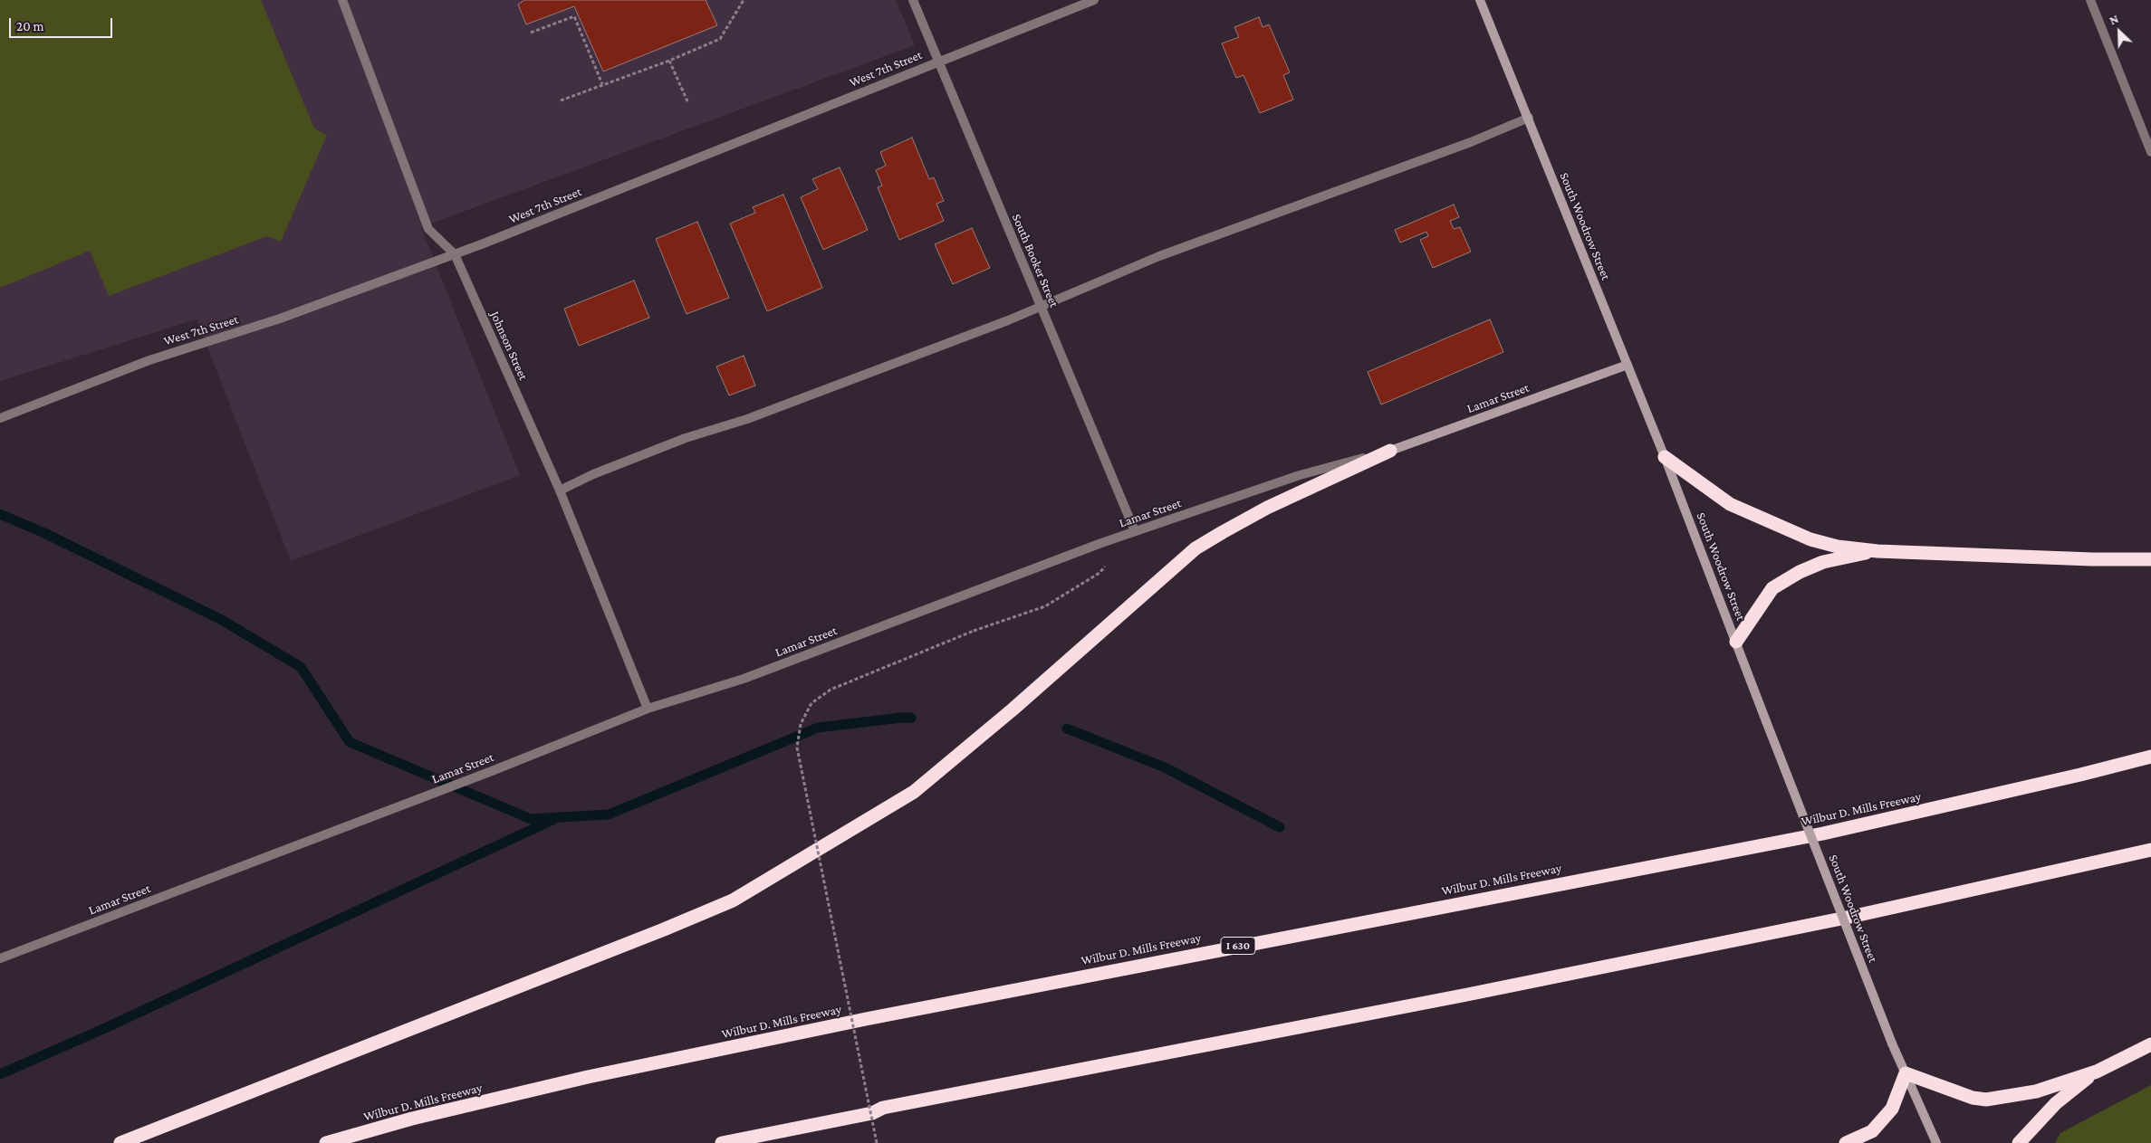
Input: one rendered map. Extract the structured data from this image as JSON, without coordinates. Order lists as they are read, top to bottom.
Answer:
{
  "streets": {
    "highway": ["Wilbur D. Mills Freeway", "I 630"],
    "main road": ["South Woodrow Street", "Lamar Street"],
    "street": ["West 7th Street", "South Booker Street", "Johnson Street"]
  },
  "crossings": [
    ["West 7th Street", "South Booker Street"],
    ["West 7th Street", "Johnson Street"],
    ["South Woodrow Street", "Lamar Street"],
    ["South Booker Street", "Lamar Street"],
    ["Johnson Street", "Lamar Street"]
  ],
  "scale_bar": "20 m",
  "north": "top left"
}
